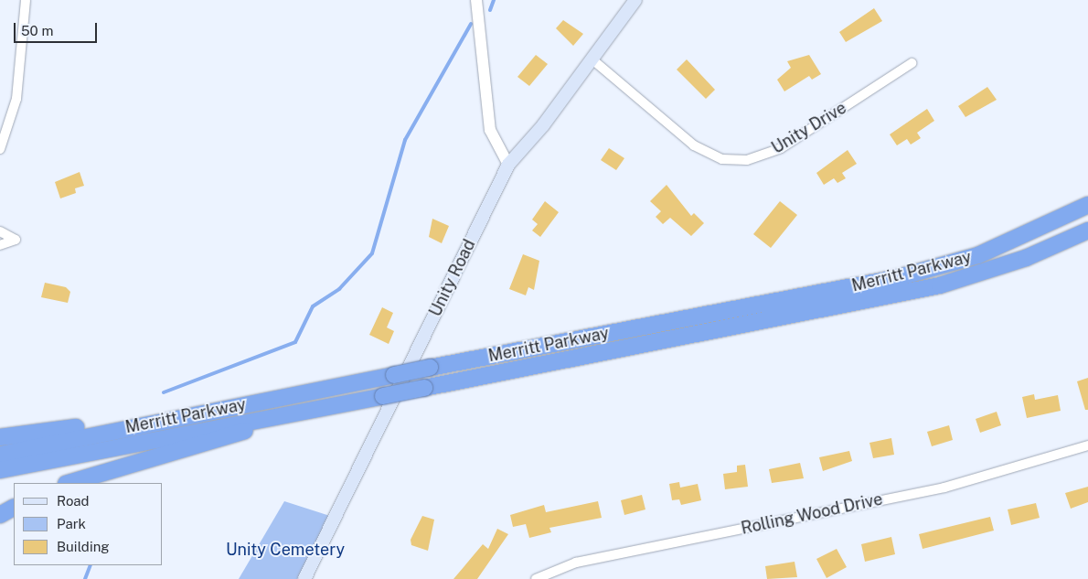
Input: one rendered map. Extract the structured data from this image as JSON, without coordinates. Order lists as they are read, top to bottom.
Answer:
{
  "streets": {
    "highway": ["Merritt Parkway"],
    "main road": ["Unity Road"],
    "street": ["Unity Drive", "Rolling Wood Drive"]
  },
  "crossings": [
    ["Unity Drive", "Unity Road"]
  ],
  "parks": ["Unity Cemetery"],
  "legend": ["Road", "Park", "Building"],
  "scale_bar": "50 m"
}
